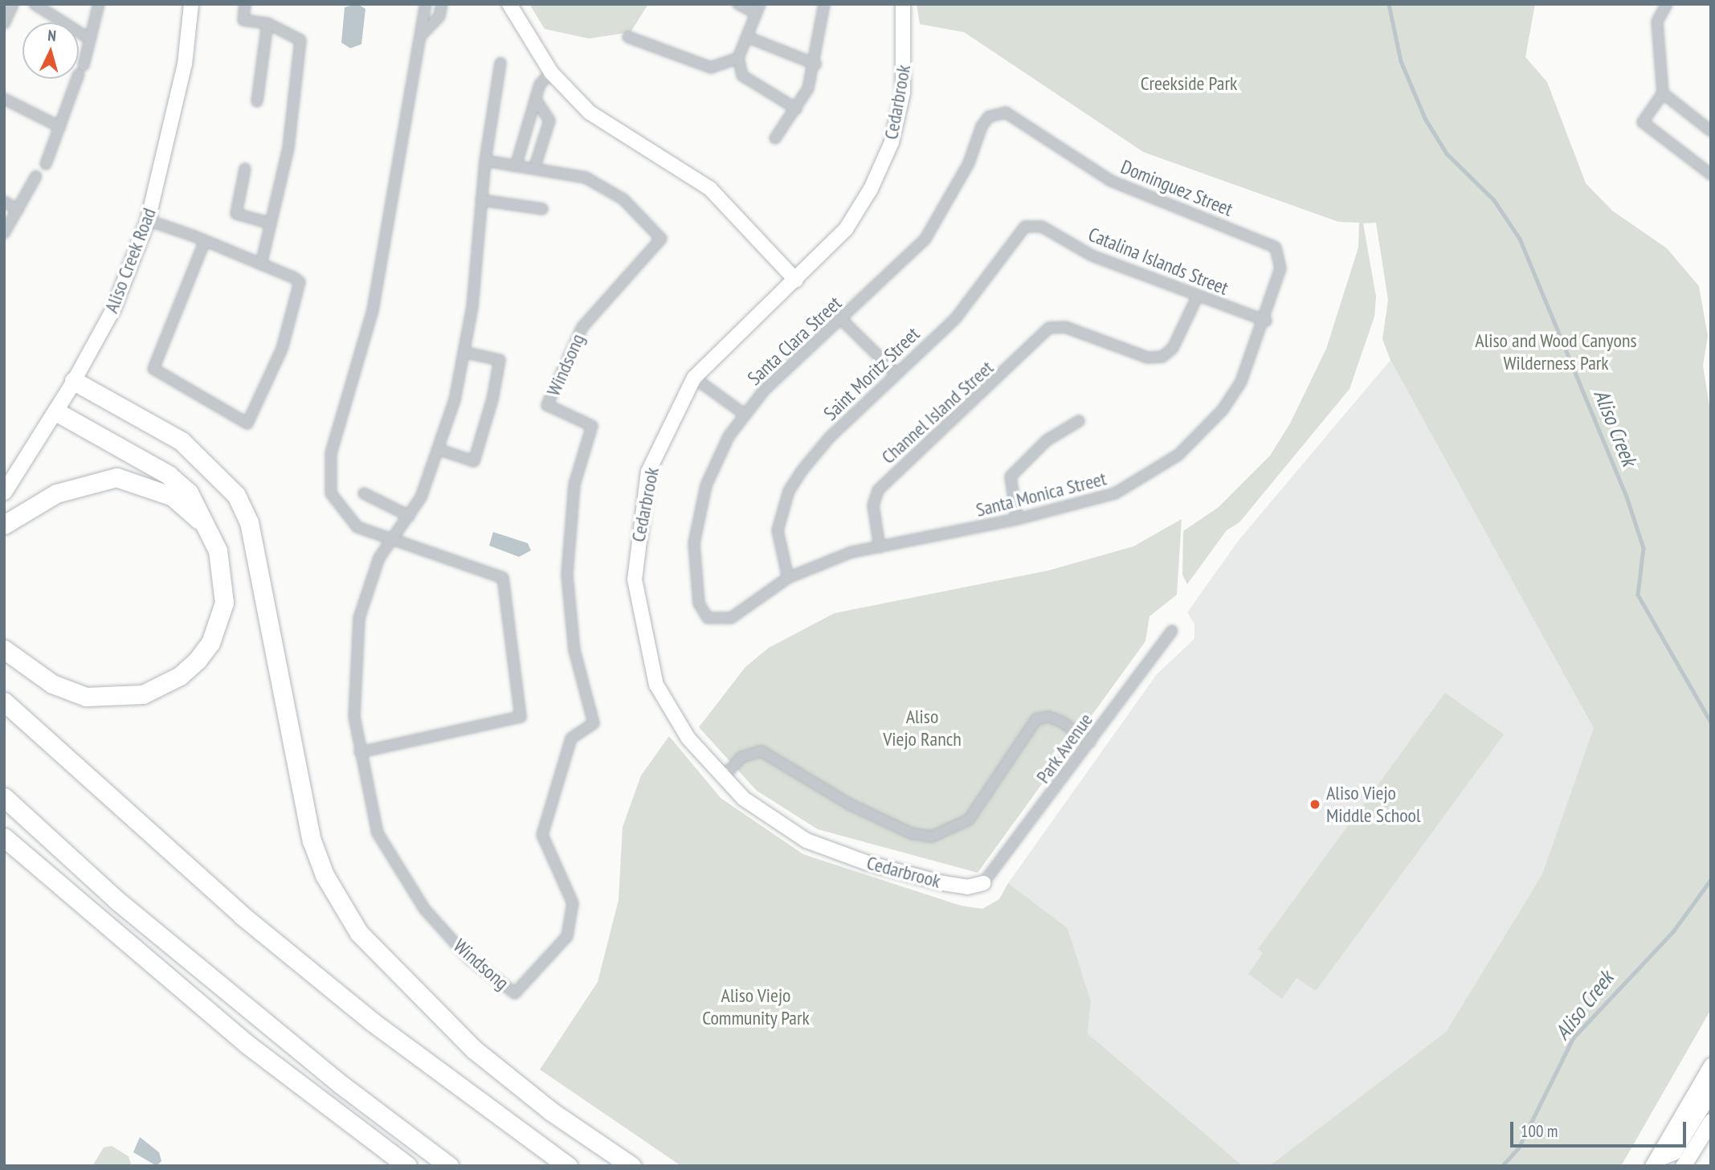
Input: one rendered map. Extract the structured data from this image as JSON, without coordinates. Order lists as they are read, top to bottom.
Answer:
{
  "streets": {
    "main road": ["Aliso Creek Road"],
    "street": [
      "Cedarbrook",
      "Dominguez Street",
      "Catalina Islands Street",
      "Santa Clara Street",
      "Windsong",
      "Saint Moritz Street",
      "Channel Island Street",
      "Santa Monica Street",
      "Park Avenue"
    ]
  },
  "crossings": [
    ["Cedarbrook", "Park Avenue"],
    ["Dominguez Street", "Santa Clara Street"],
    ["Dominguez Street", "Santa Monica Street"],
    ["Catalina Islands Street", "Saint Moritz Street"],
    ["Catalina Islands Street", "Channel Island Street"],
    ["Catalina Islands Street", "Santa Monica Street"],
    ["Santa Clara Street", "Santa Monica Street"],
    ["Saint Moritz Street", "Santa Monica Street"],
    ["Channel Island Street", "Santa Monica Street"]
  ],
  "water": ["Aliso Creek"],
  "parks": [
    "Creekside Park",
    "Aliso and Wood Canyons Wilderness Park",
    "Aliso Viejo Ranch",
    "Aliso Viejo Community Park"
  ],
  "places": ["Aliso Viejo Middle School"],
  "scale_bar": "100 m",
  "north": "top"
}
